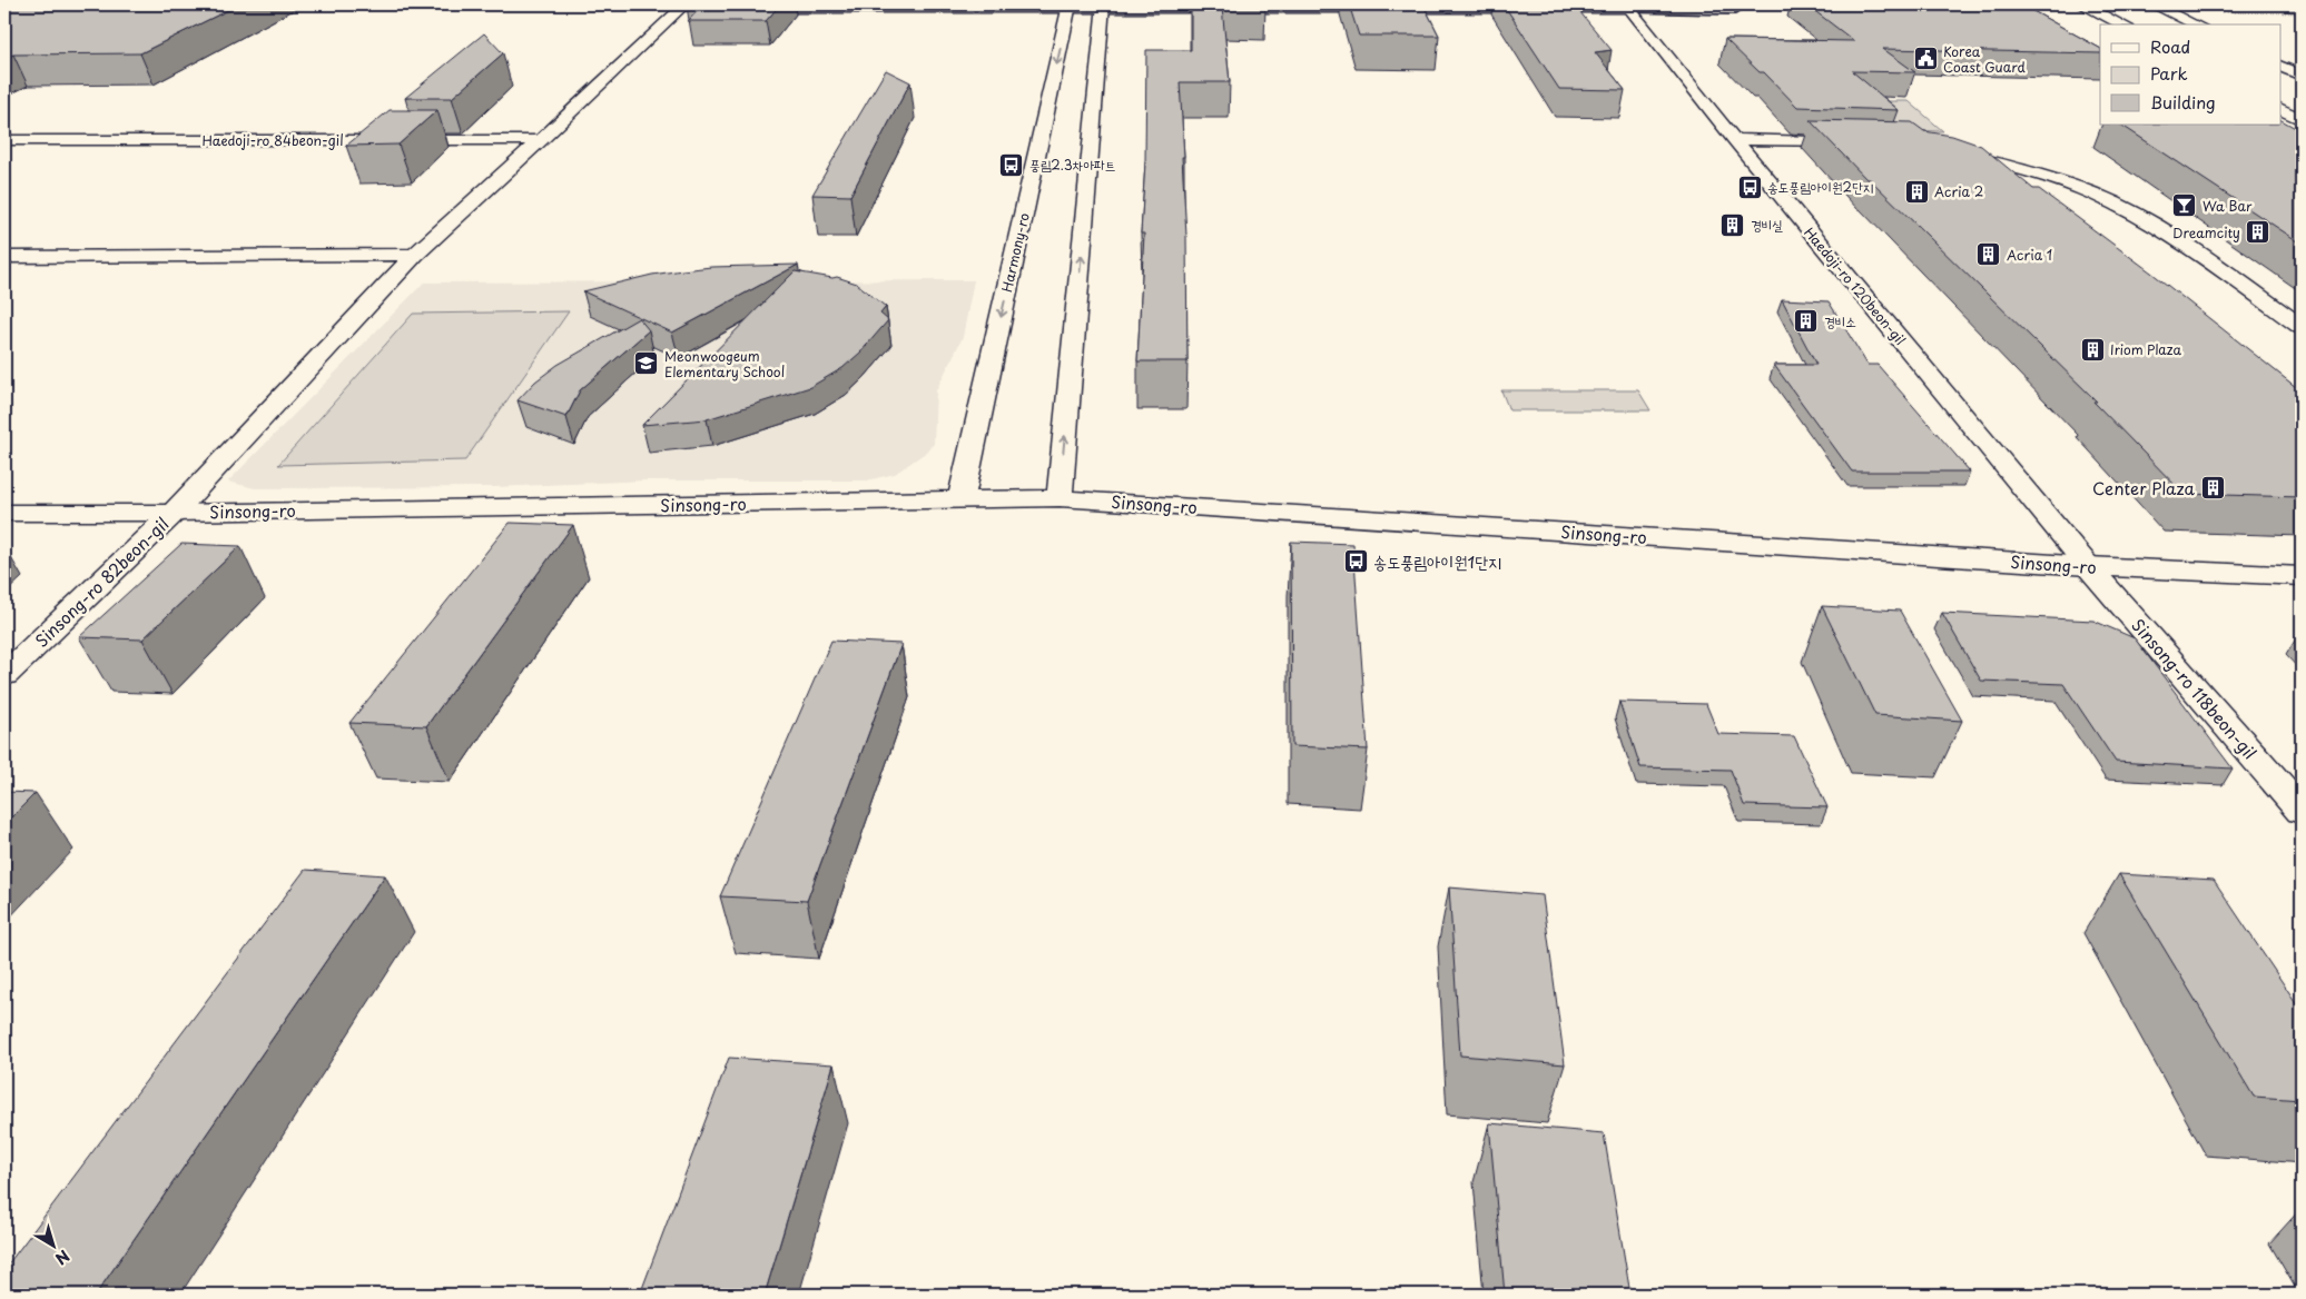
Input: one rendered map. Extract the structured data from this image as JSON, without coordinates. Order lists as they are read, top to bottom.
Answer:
{
  "streets": {
    "street": [
      "Haedoji-ro 84beon-gil",
      "Harmony-ro",
      "Haedoji-ro 120beon-gil",
      "Sinsong-ro",
      "Sinsong-ro 82beon-gil",
      "Sinsong-ro 118beon-gil"
    ]
  },
  "crossings": [
    ["Harmony-ro", "Sinsong-ro"],
    ["Haedoji-ro 120beon-gil", "Sinsong-ro"],
    ["Haedoji-ro 120beon-gil", "Sinsong-ro 118beon-gil"],
    ["Sinsong-ro", "Sinsong-ro 82beon-gil"],
    ["Sinsong-ro", "Sinsong-ro 118beon-gil"]
  ],
  "places": {
    "public building": ["Korea Coast Guard"],
    "bus stop": ["풍림2.3차아파트", "송도풍림아이원2단지", "송도풍림아이원1단지"],
    "building": [
      "Acria 2",
      "경비실",
      "Dreamcity",
      "Acria 1",
      "경비소",
      "Iriom Plaza",
      "Center Plaza"
    ],
    "bar": ["Wa Bar"],
    "school or university": ["Meonwoogeum Elementary School"]
  },
  "legend": ["Road", "Park", "Building"],
  "north": "bottom right"
}
